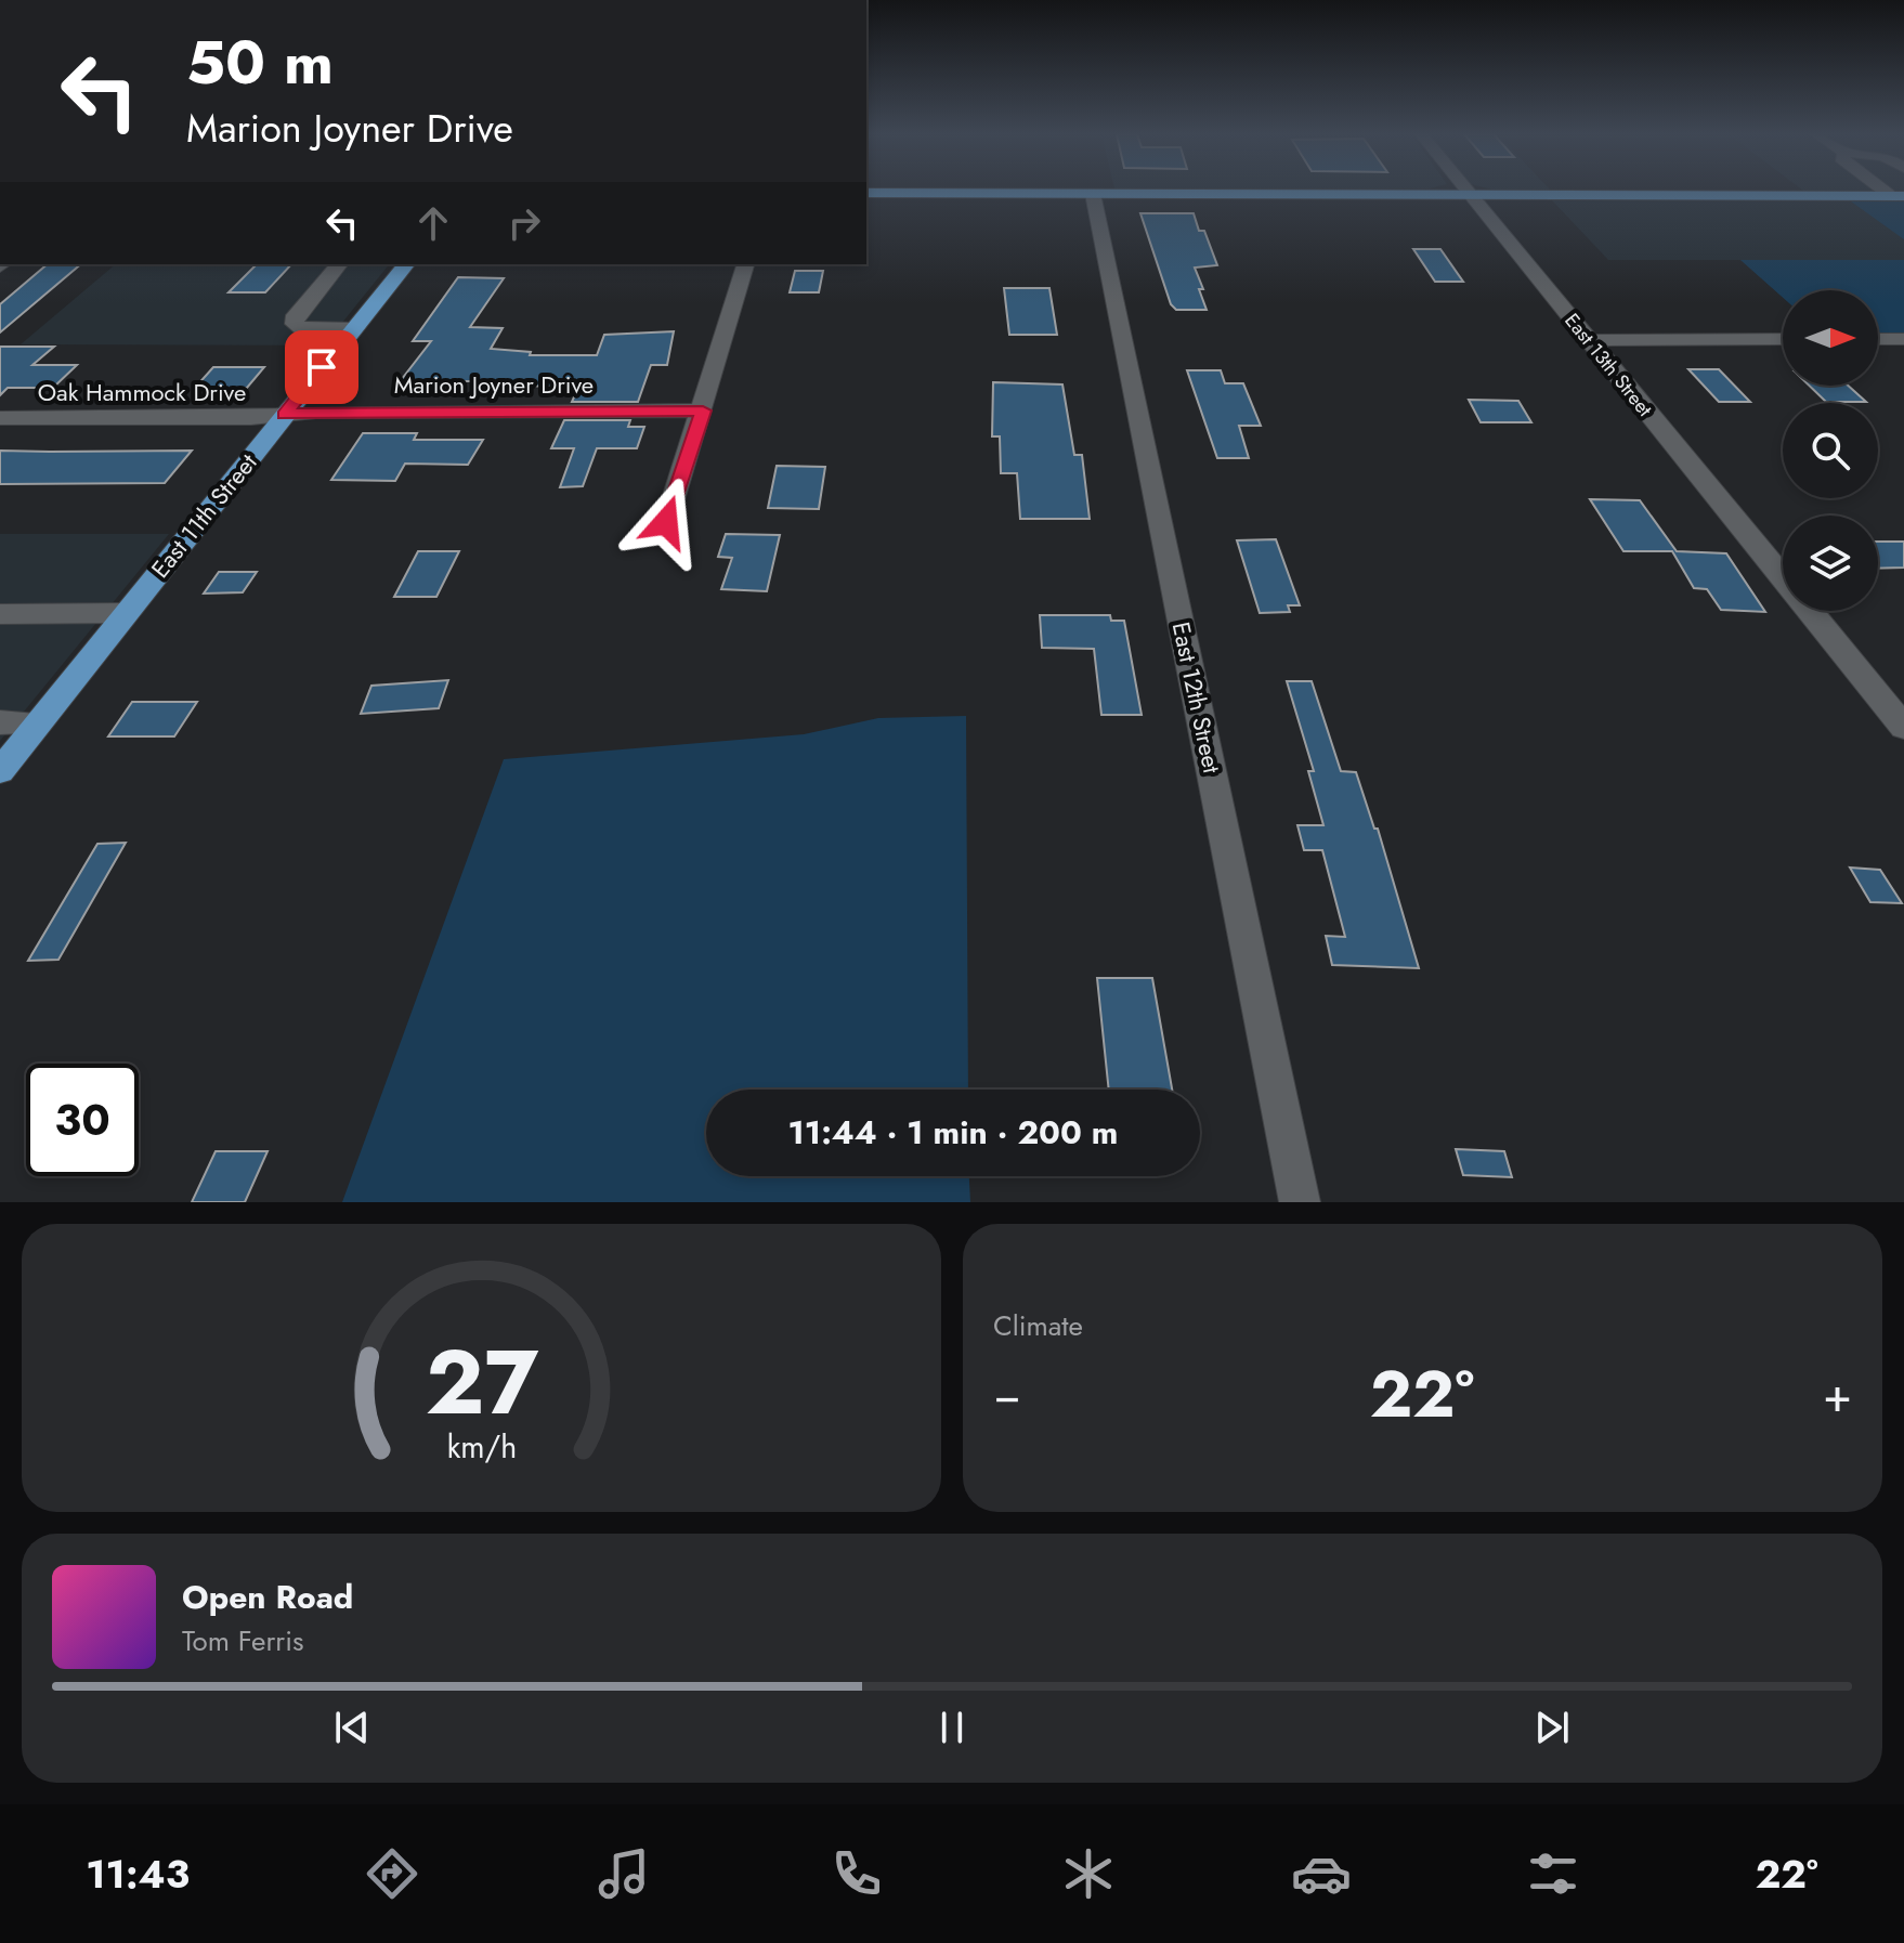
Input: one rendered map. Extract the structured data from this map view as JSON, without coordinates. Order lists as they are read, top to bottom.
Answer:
{
  "streets": {
    "main road": ["East 11th Street"],
    "street": [
      "East 13th Street",
      "Marion Joyner Drive",
      "Oak Hammock Drive",
      "East 12th Street"
    ]
  },
  "crossings": [
    ["Marion Joyner Drive", "Oak Hammock Drive"],
    ["Marion Joyner Drive", "East 11th Street"],
    ["Oak Hammock Drive", "East 11th Street"]
  ],
  "north": "right",
  "page": {
    "turn": ["50 m", "Marion Joyner Drive"],
    "limit": "30",
    "trip": "11:44 · 1 min · 200 m",
    "tile": "Climate",
    "heat": ["−", "22°", "+"],
    "song": ["Open Road", "Tom Ferris"],
    "tabs": ["11:43", "22°"],
    "gauge": ["27", "km/h"]
  }
}
